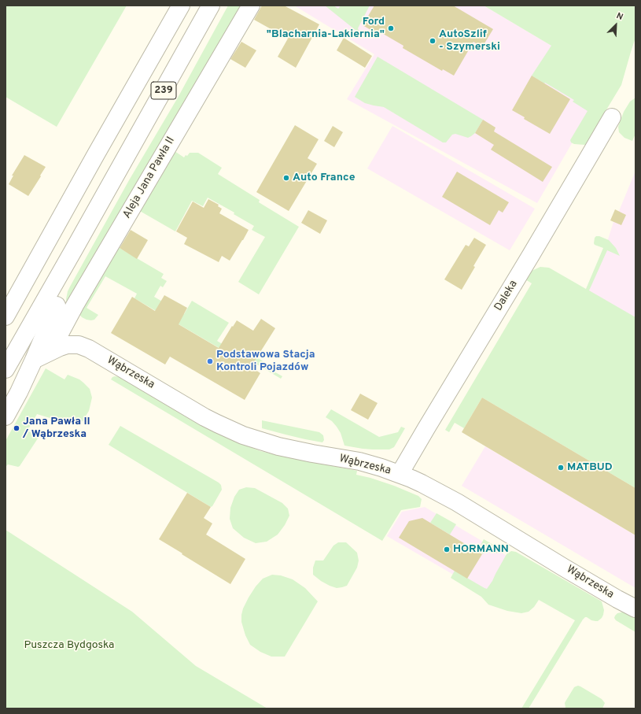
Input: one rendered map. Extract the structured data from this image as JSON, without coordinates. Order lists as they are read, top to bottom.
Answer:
{
  "streets": {
    "street": [
      "239",
      "Aleja Jana Pawła II",
      "Daleka",
      "Wąbrzeska"
    ]
  },
  "crossings": [
    ["Aleja Jana Pawła II", "Wąbrzeska"],
    ["Daleka", "Wąbrzeska"]
  ],
  "parks": ["Puszcza Bydgoska"],
  "places": [
    "Ford \"Blacharnia-Lakiernia\"",
    "AutoSzlif - Szymerski",
    "Auto France",
    "Podstawowa Stacja Kontroli Pojazdów",
    "Jana Pawła II / Wąbrzeska",
    "MATBUD",
    "HORMANN"
  ],
  "north": "top right"
}
